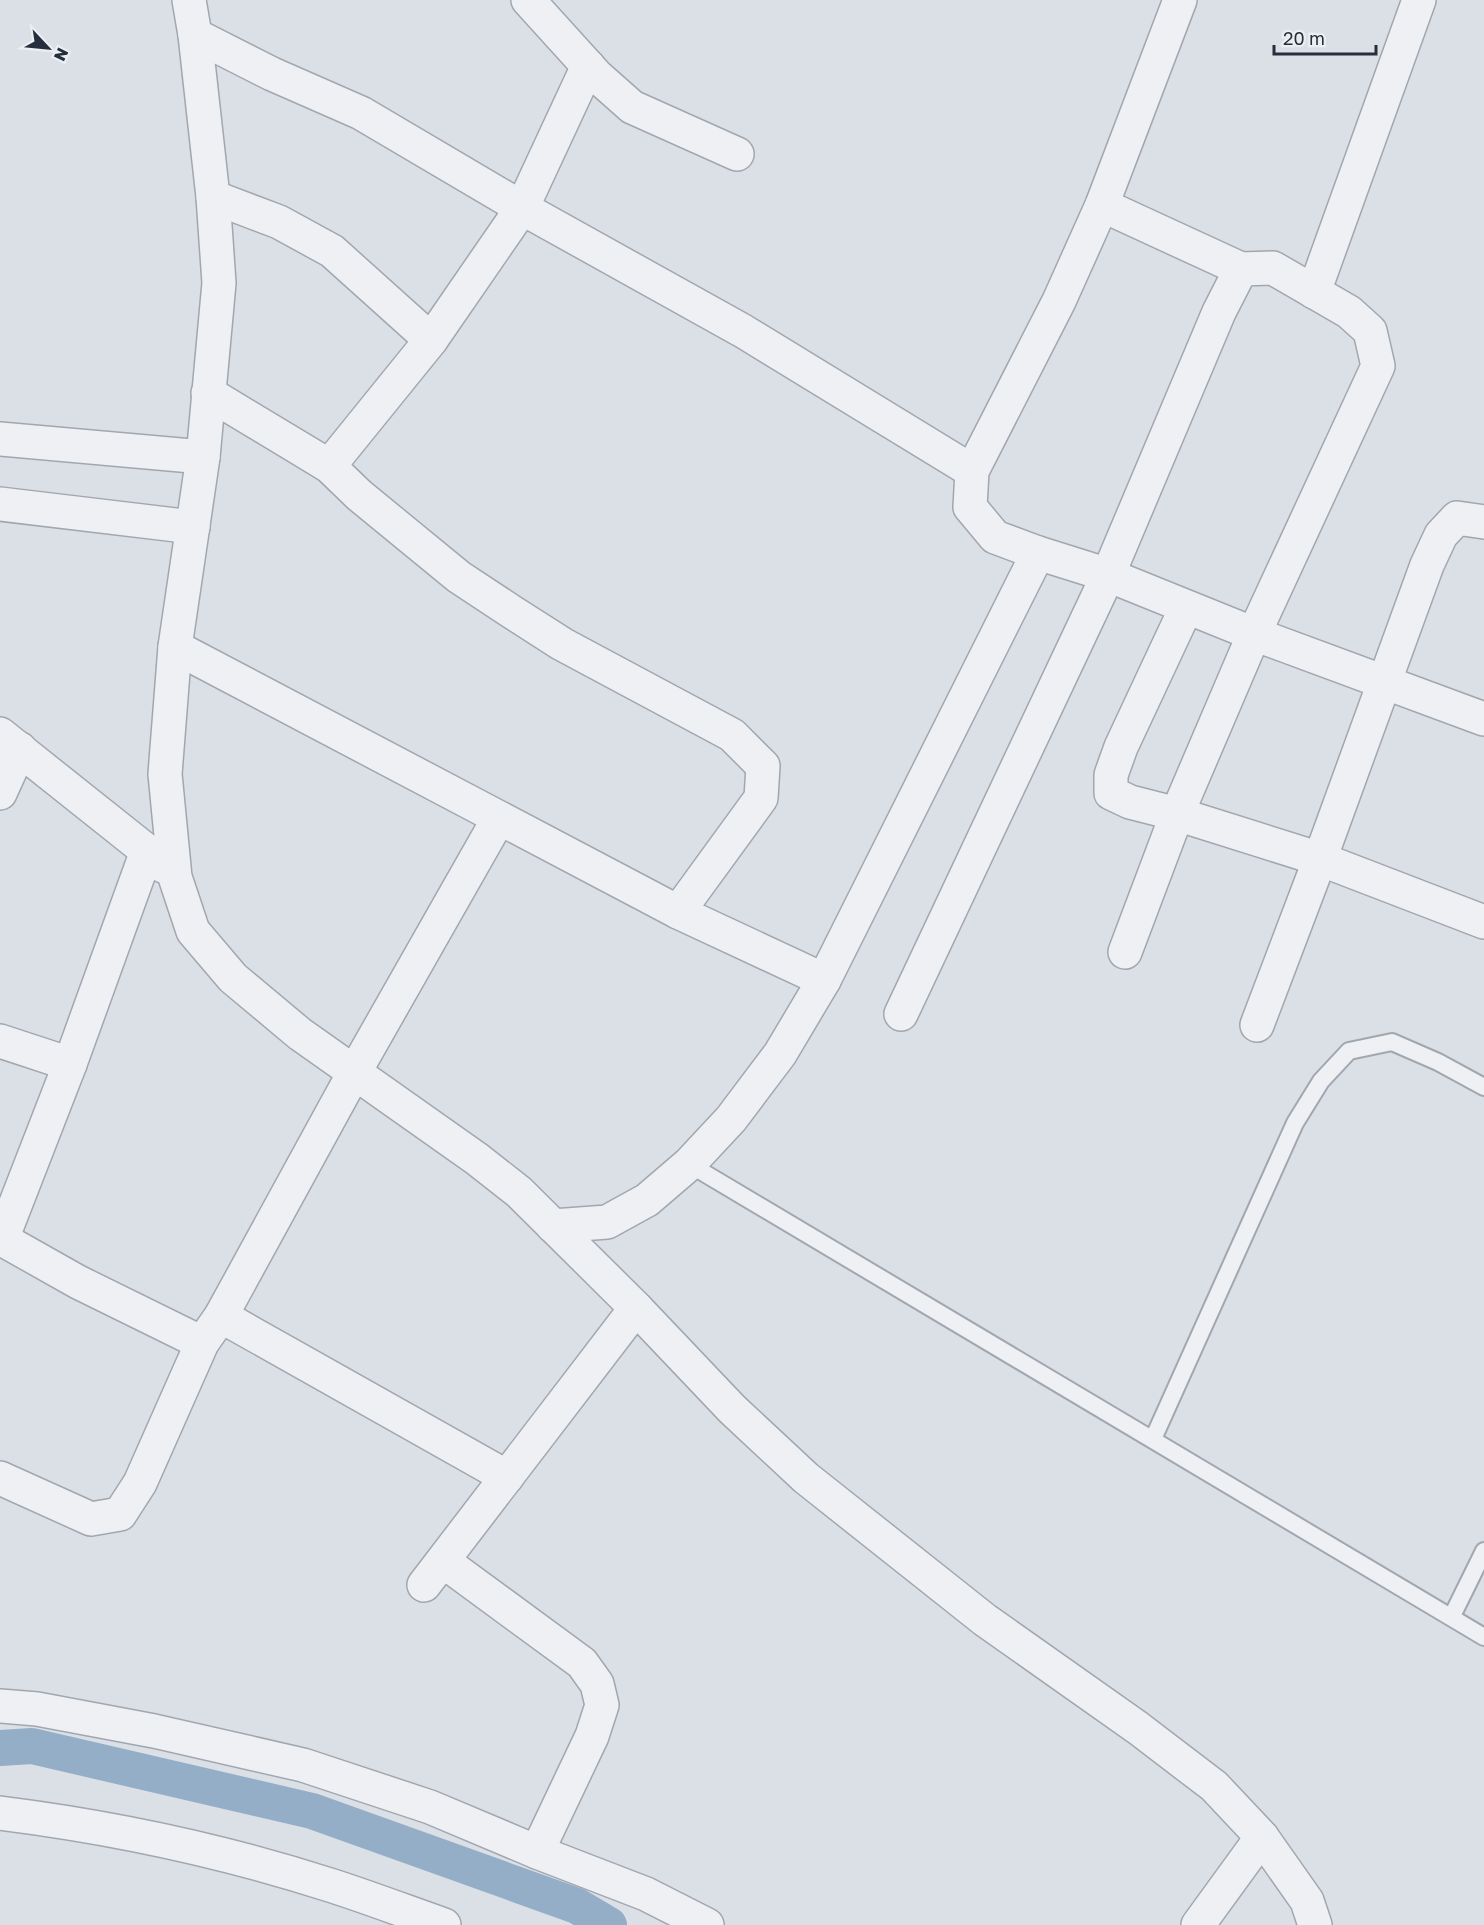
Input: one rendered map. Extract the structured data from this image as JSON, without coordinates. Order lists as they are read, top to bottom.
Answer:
{
  "scale_bar": "20 m",
  "north": "bottom right"
}
